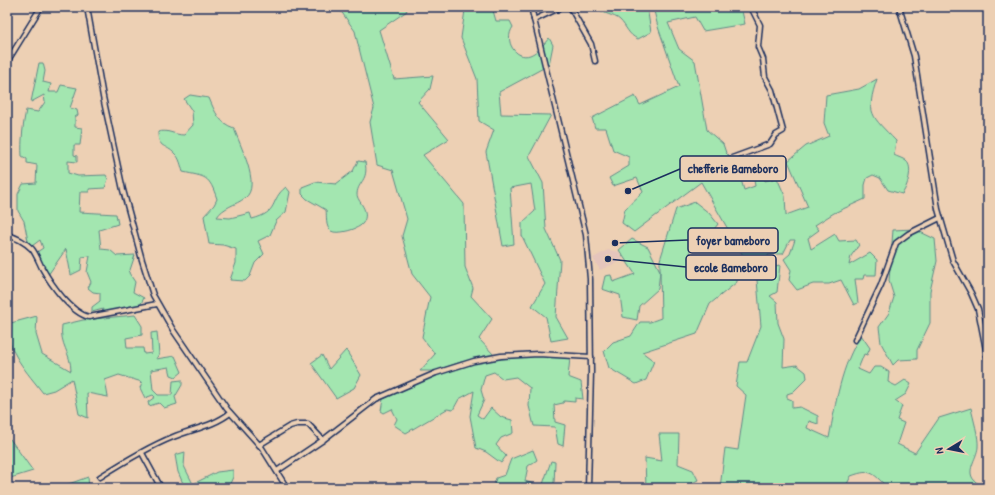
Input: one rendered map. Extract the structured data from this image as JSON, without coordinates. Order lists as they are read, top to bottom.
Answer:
{
  "places": ["chefferie Bameboro", "foyer bameboro", "ecole Bameboro"],
  "north": "left"
}
